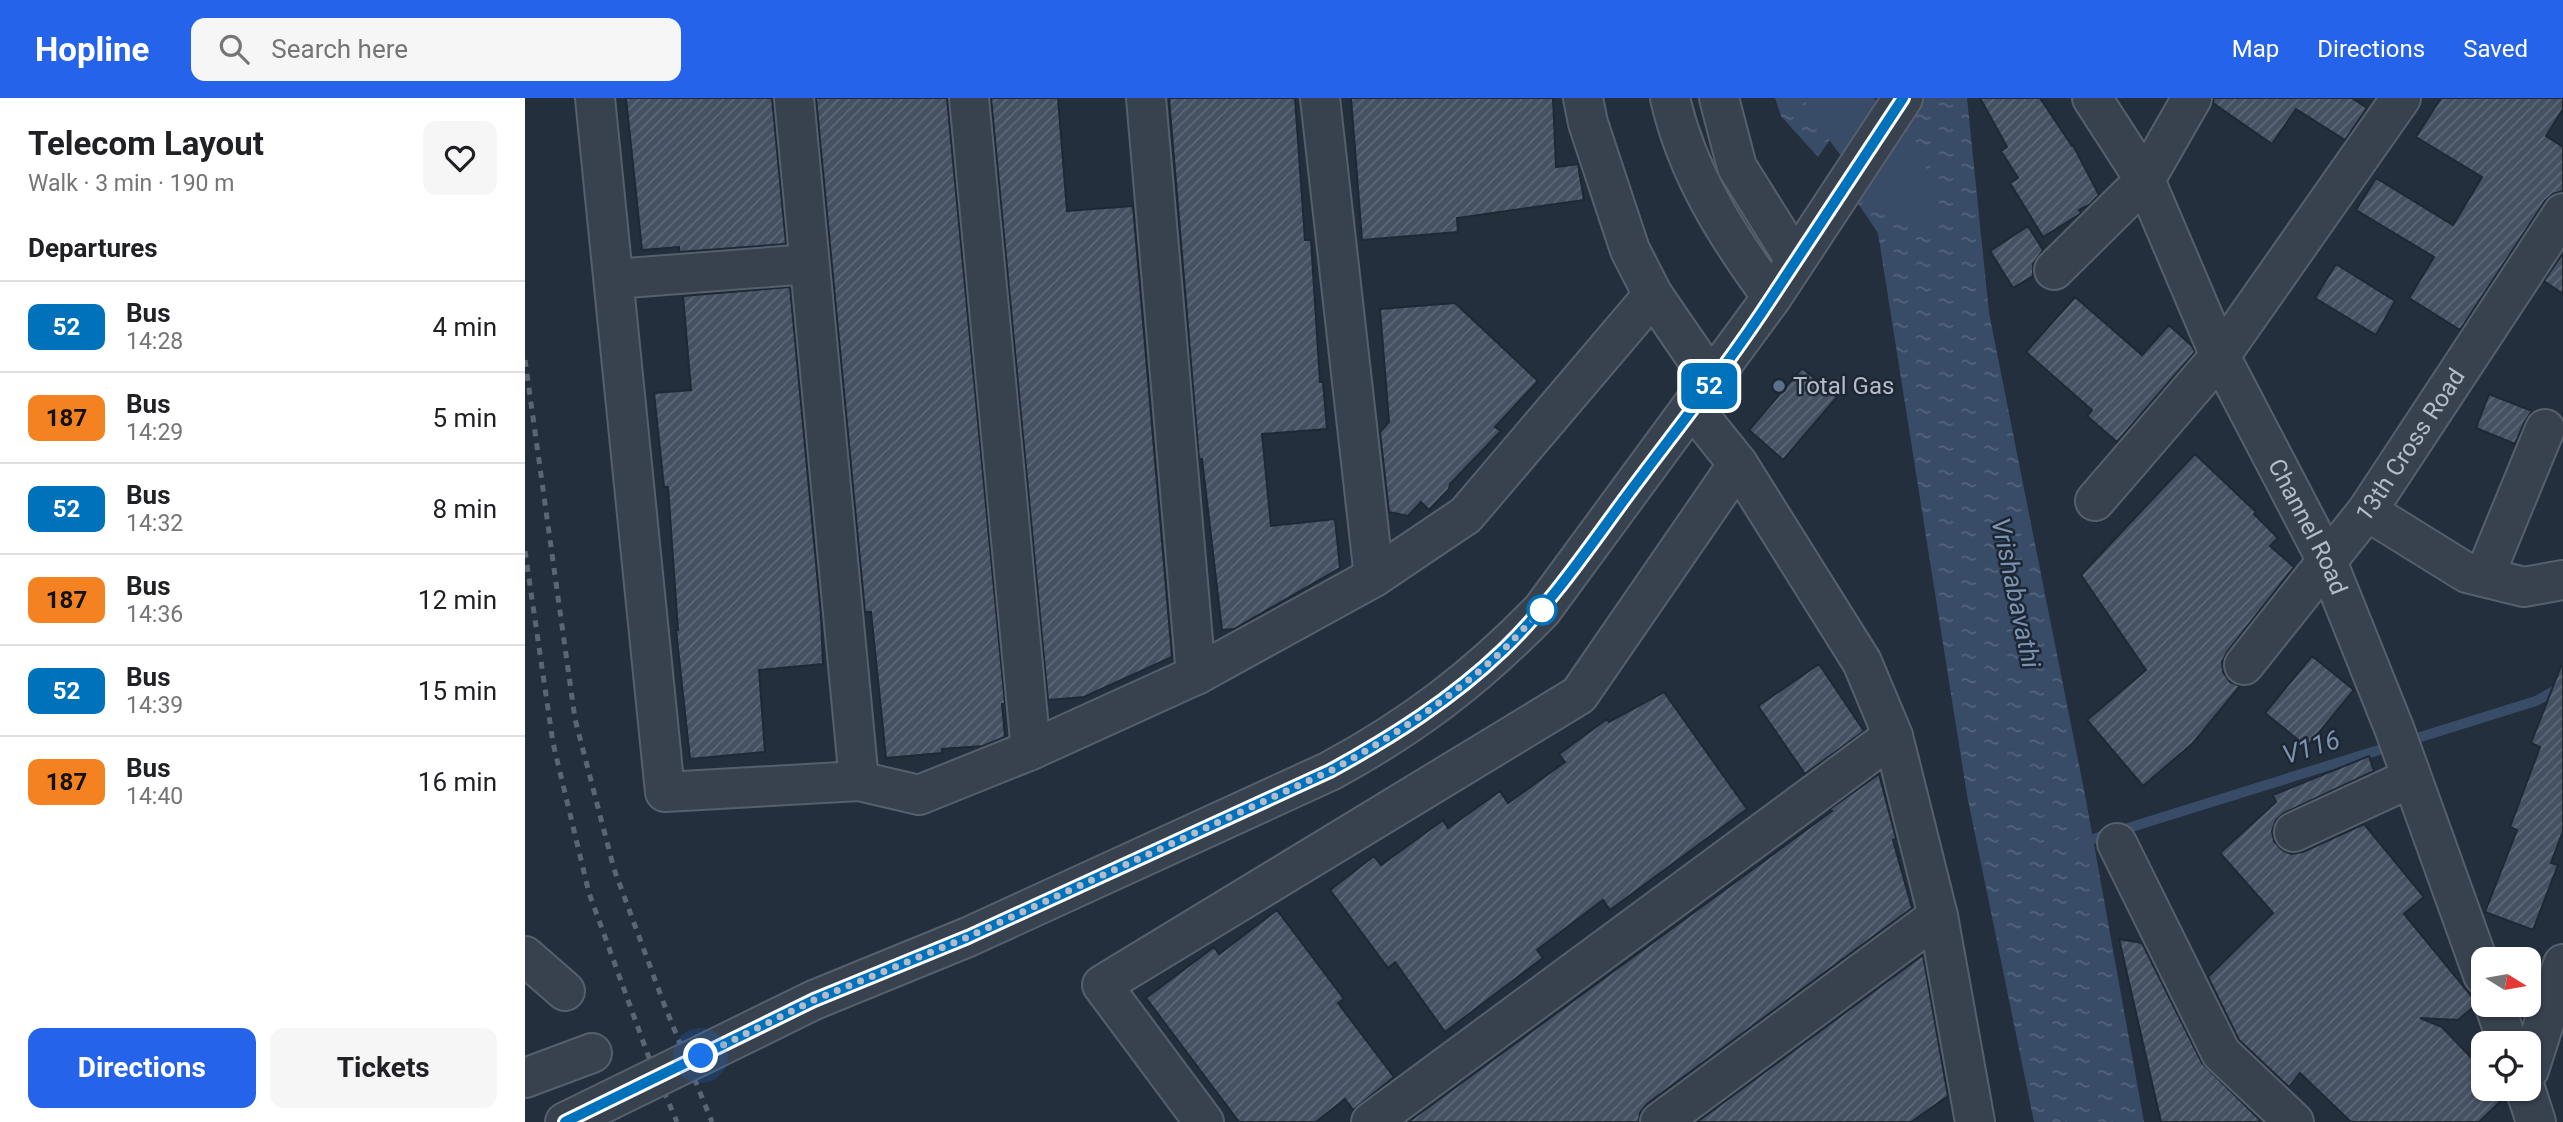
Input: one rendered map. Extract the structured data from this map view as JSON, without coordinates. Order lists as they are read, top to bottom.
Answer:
{
  "streets": {
    "street": ["13th Cross Road", "Channel Road"]
  },
  "crossings": [
    ["13th Cross Road", "Channel Road"]
  ],
  "water": ["Vrishabavathi", "V116"],
  "places": ["Total Gas"],
  "lines": ["bus line 52"],
  "north": "right",
  "page": {
    "header": "Hopline",
    "search": "Search here",
    "nav": ["Map", "Directions", "Saved"],
    "heading": [
      ["Telecom Layout", "Walk · 3 min · 190 m"],
      "Departures"
    ],
    "on_map": "52",
    "list": [
      {
        "mark": "52",
        "name": "Bus",
        "note": "14:28",
        "value": "4 min"
      },
      {
        "mark": "187",
        "name": "Bus",
        "note": "14:29",
        "value": "5 min"
      },
      {
        "mark": "52",
        "name": "Bus",
        "note": "14:32",
        "value": "8 min"
      },
      {
        "mark": "187",
        "name": "Bus",
        "note": "14:36",
        "value": "12 min"
      },
      {
        "mark": "52",
        "name": "Bus",
        "note": "14:39",
        "value": "15 min"
      },
      {
        "mark": "187",
        "name": "Bus",
        "note": "14:40",
        "value": "16 min"
      }
    ],
    "buttons": ["Directions", "Tickets"]
  }
}
